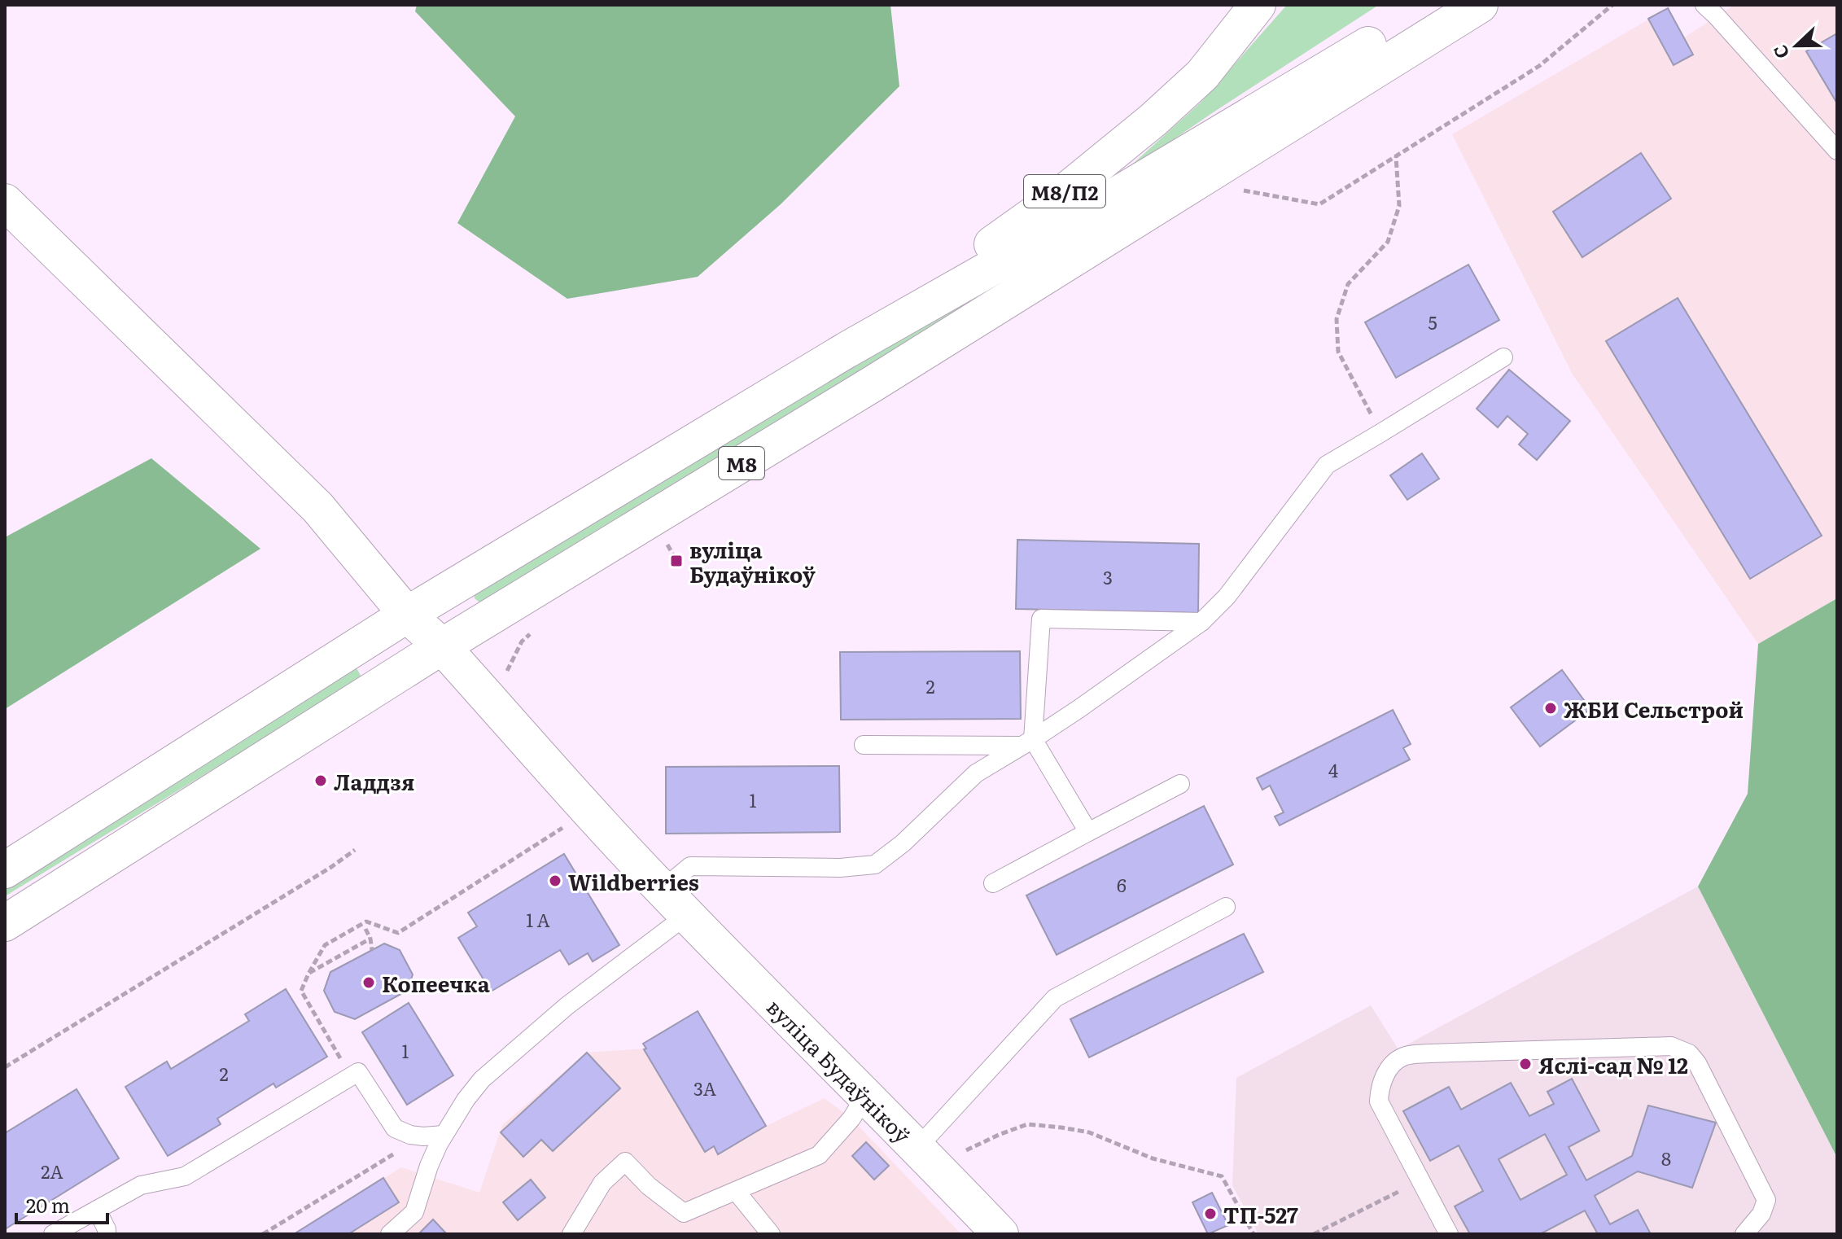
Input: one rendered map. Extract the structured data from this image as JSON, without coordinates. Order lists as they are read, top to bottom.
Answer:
{
  "streets": {
    "main road": ["М8/П2", "М8", "вуліца Будаўнікоў"]
  },
  "crossings": [
    ["М8/П2", "М8"],
    ["М8", "вуліца Будаўнікоў"]
  ],
  "places": {
    "transit": ["вуліца Будаўнікоў"],
    "other": [
      "ЖБИ Сельстрой",
      "Ладдзя",
      "Wildberries",
      "Копеечка",
      "Яслі-сад № 12",
      "ТП-527"
    ]
  },
  "house_numbers": [
    "5",
    "3",
    "2",
    "4",
    "1",
    "6",
    "1 А",
    "1",
    "2",
    "3А",
    "8",
    "2А"
  ],
  "scale_bar": "20 m",
  "north": "left"
}
